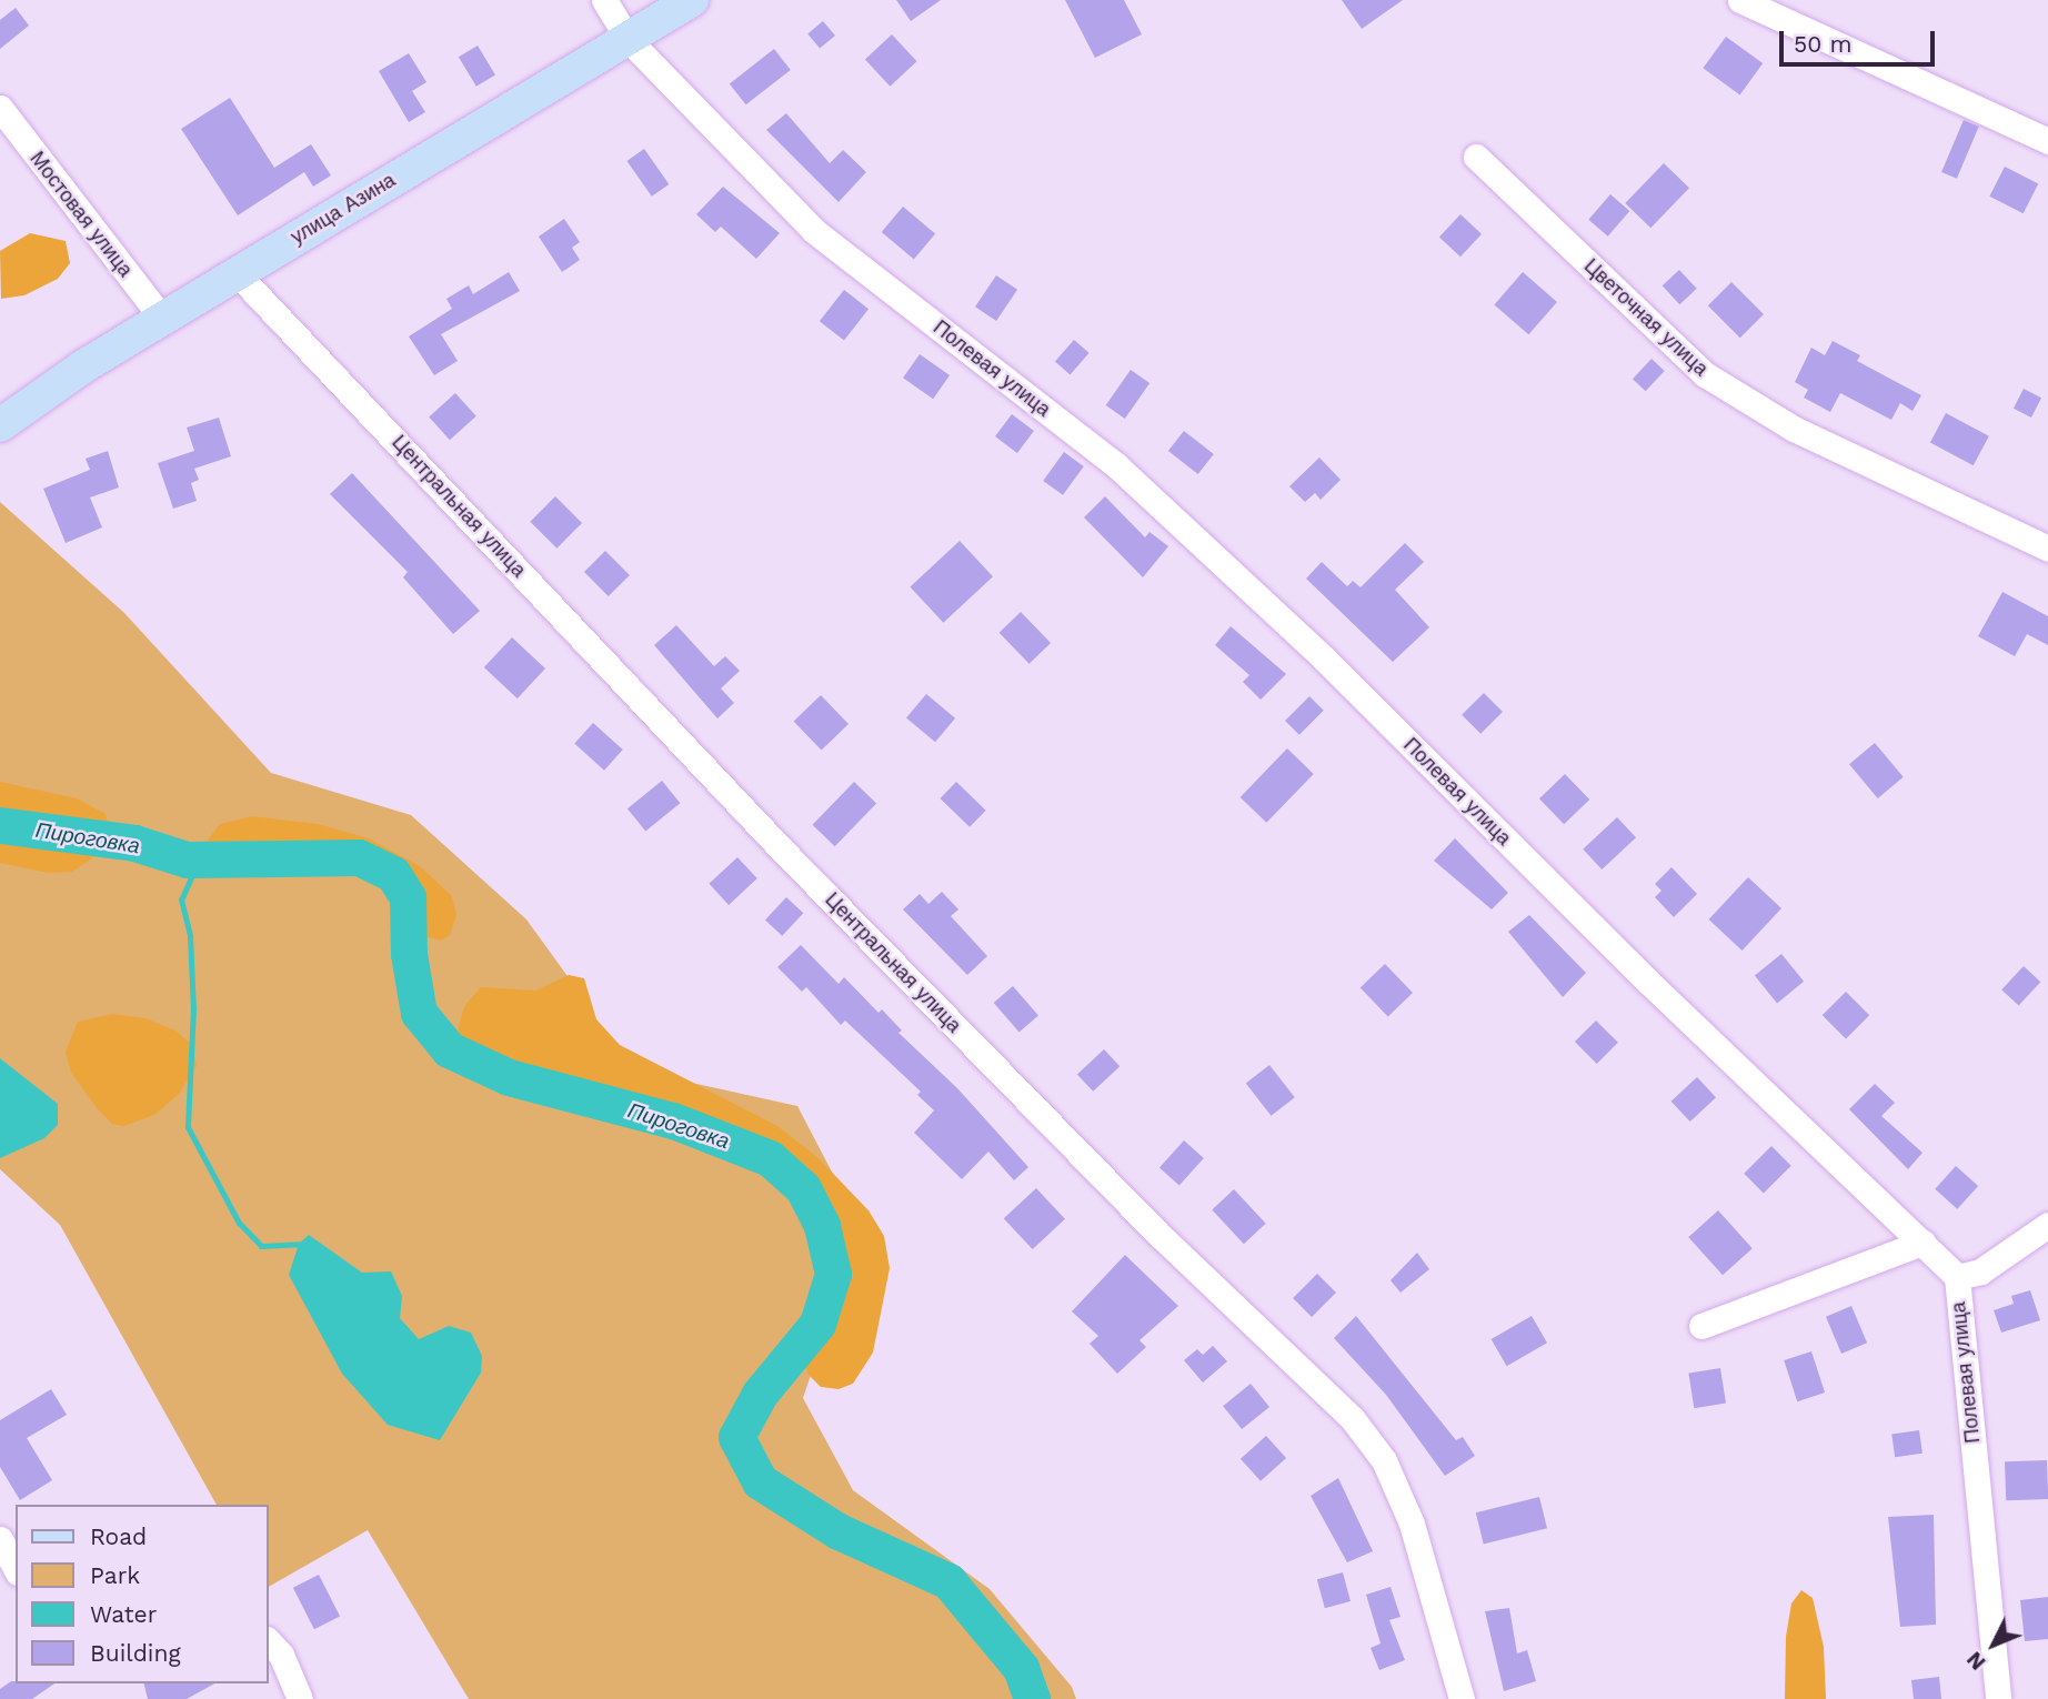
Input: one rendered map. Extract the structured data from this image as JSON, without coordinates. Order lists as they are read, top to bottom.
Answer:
{
  "streets": {
    "main road": ["улица Азина"],
    "street": [
      "Мостовая улица",
      "Цветочная улица",
      "Полевая улица",
      "Центральная улица"
    ]
  },
  "crossings": [
    ["улица Азина", "Мостовая улица"],
    ["улица Азина", "Полевая улица"],
    ["улица Азина", "Центральная улица"]
  ],
  "water": ["Пироговка"],
  "legend": [
    "Road",
    "Park",
    "Water",
    "Building"
  ],
  "scale_bar": "50 m",
  "north": "bottom left"
}
